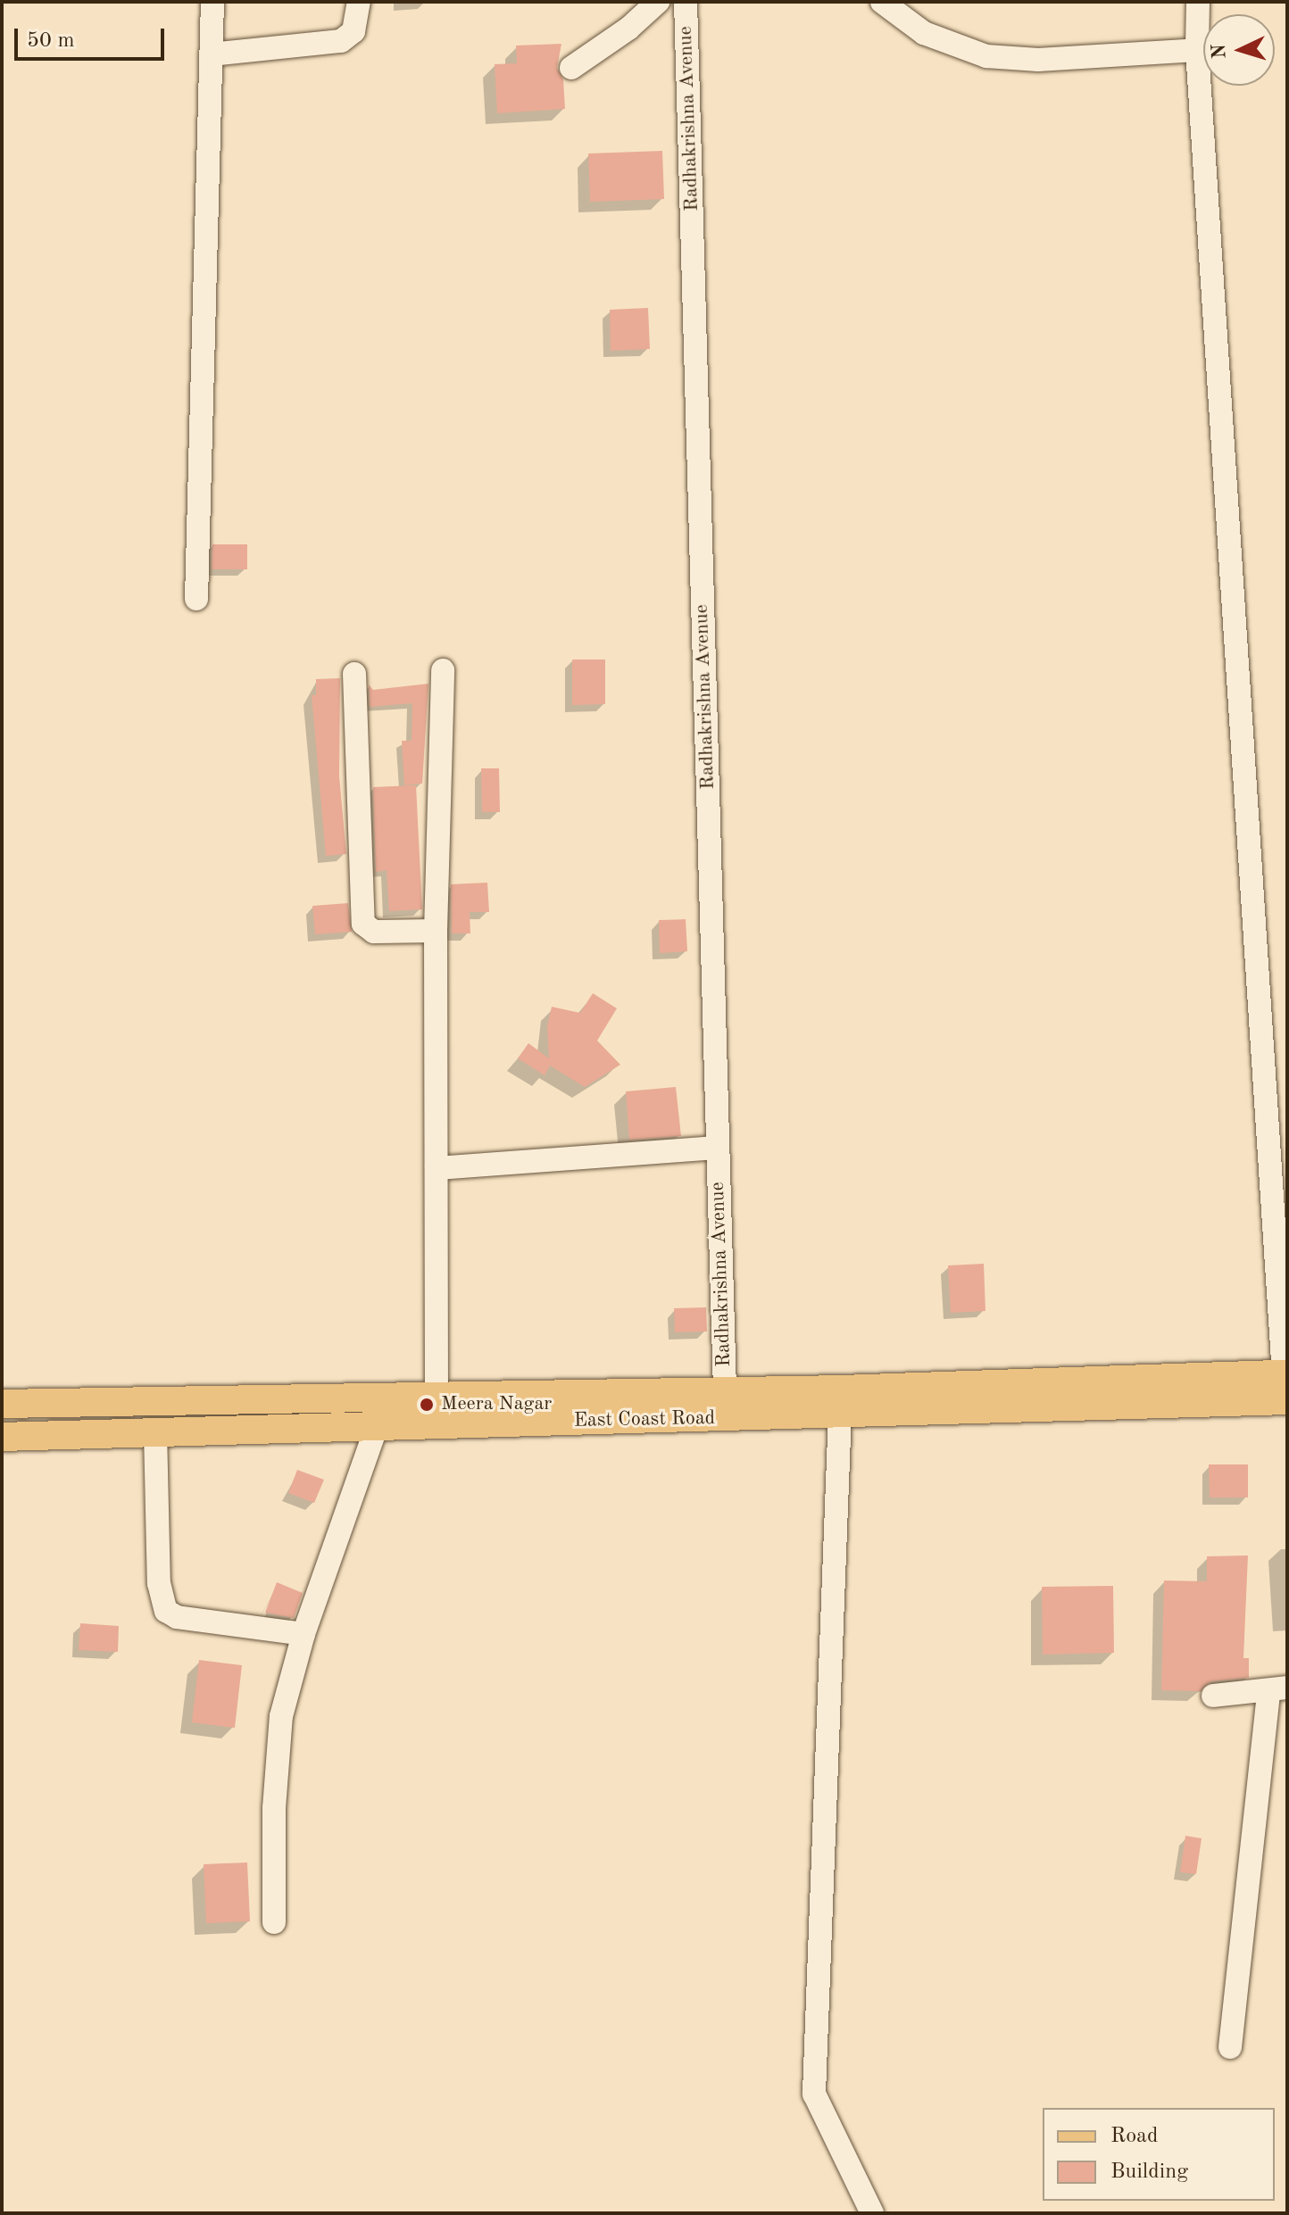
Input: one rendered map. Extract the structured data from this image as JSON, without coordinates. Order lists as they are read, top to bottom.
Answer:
{
  "streets": {
    "main road": ["East Coast Road"],
    "street": ["Radhakrishna Avenue"]
  },
  "crossings": [
    ["Radhakrishna Avenue", "East Coast Road"]
  ],
  "places": ["Meera Nagar"],
  "legend": ["Road", "Building"],
  "scale_bar": "50 m",
  "north": "left"
}
